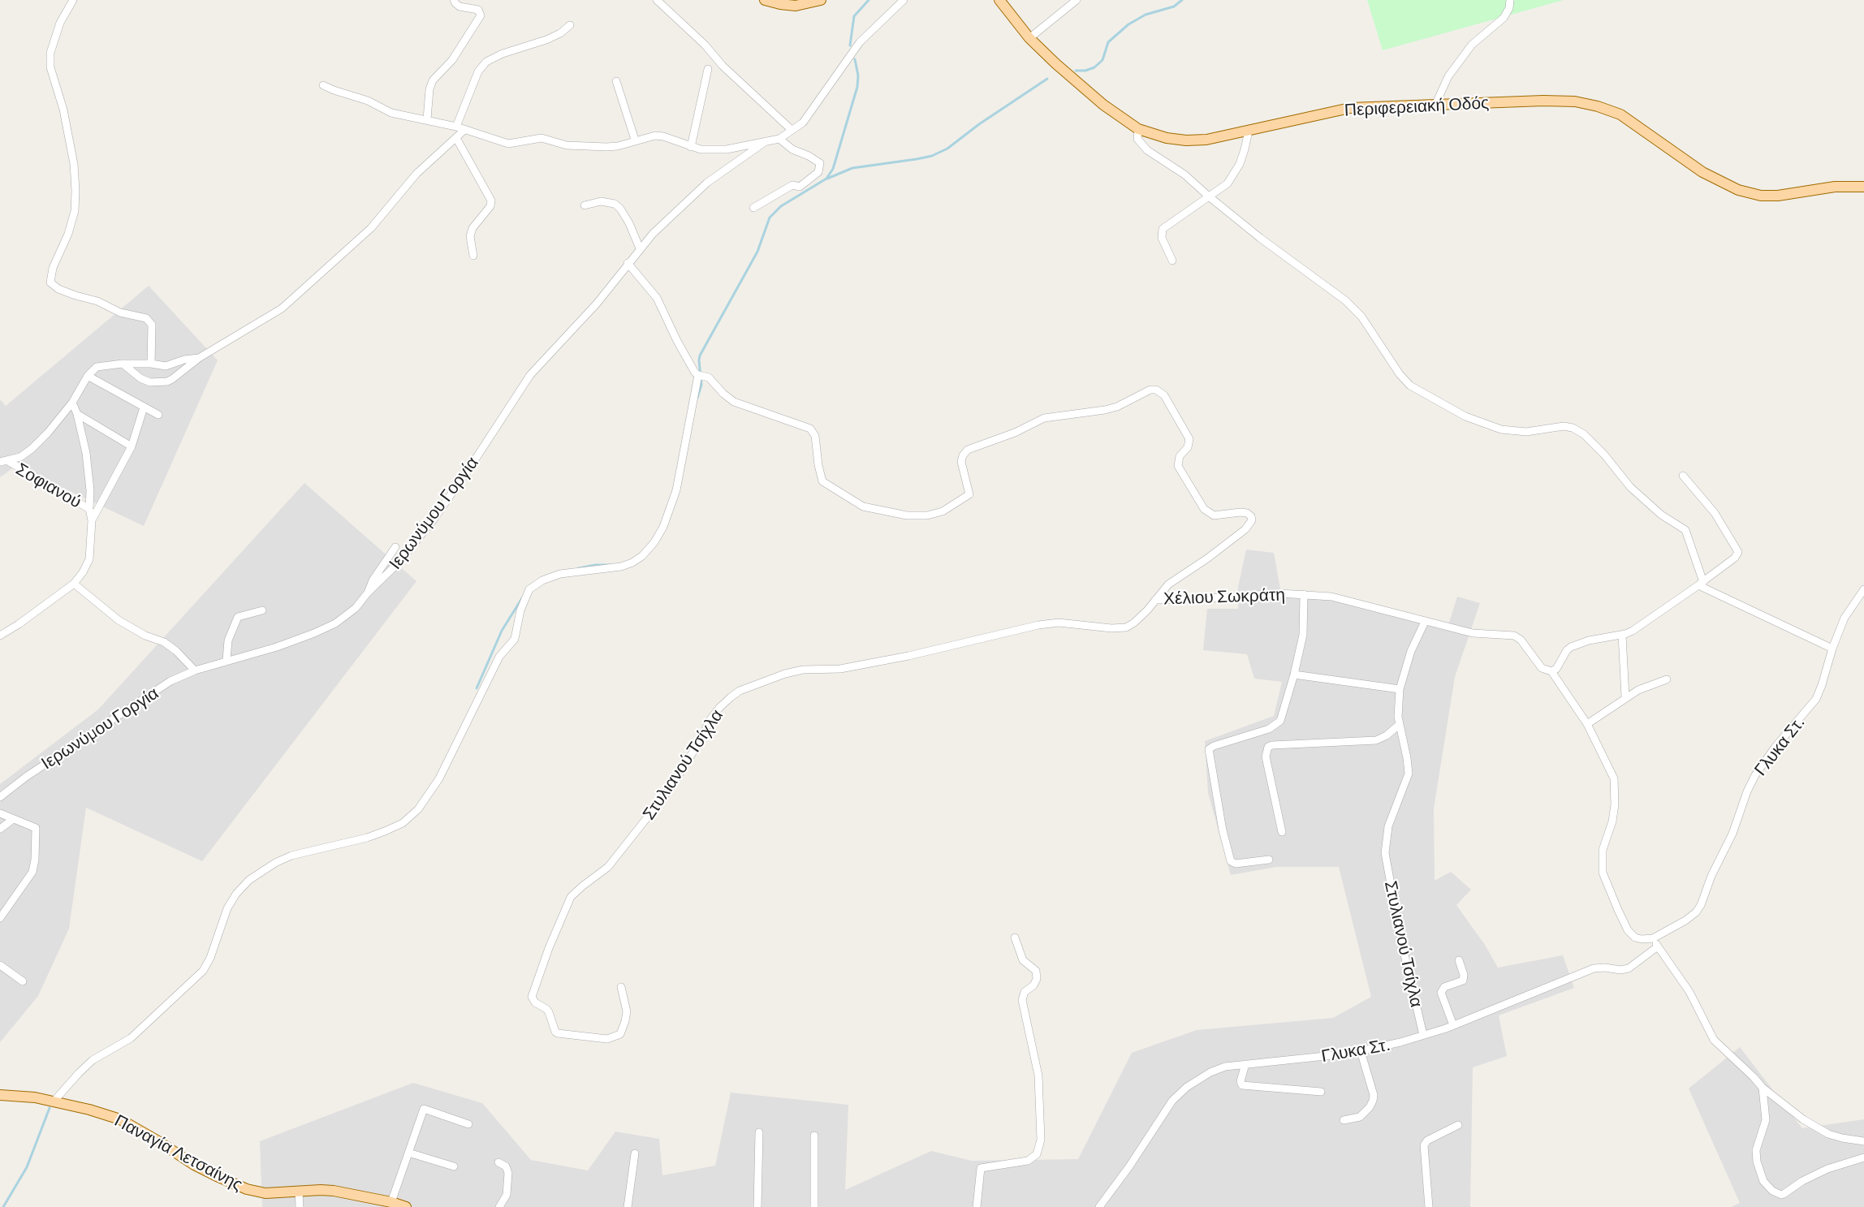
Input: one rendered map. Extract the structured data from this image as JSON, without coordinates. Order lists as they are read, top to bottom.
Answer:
{
  "streets": {
    "main road": ["Περιφερειακή Οδός", "Παναγία Λετσαίνης"],
    "street": [
      "Σοφιανού",
      "Ιερωνύμου Γοργία",
      "Χέλιου Σωκράτη",
      "Γλυκα Στ.",
      "Στυλιανού Τσίχλα"
    ]
  },
  "crossings": [
    ["Χέλιου Σωκράτη", "Γλυκα Στ."],
    ["Χέλιου Σωκράτη", "Στυλιανού Τσίχλα"],
    ["Γλυκα Στ.", "Στυλιανού Τσίχλα"]
  ]
}
